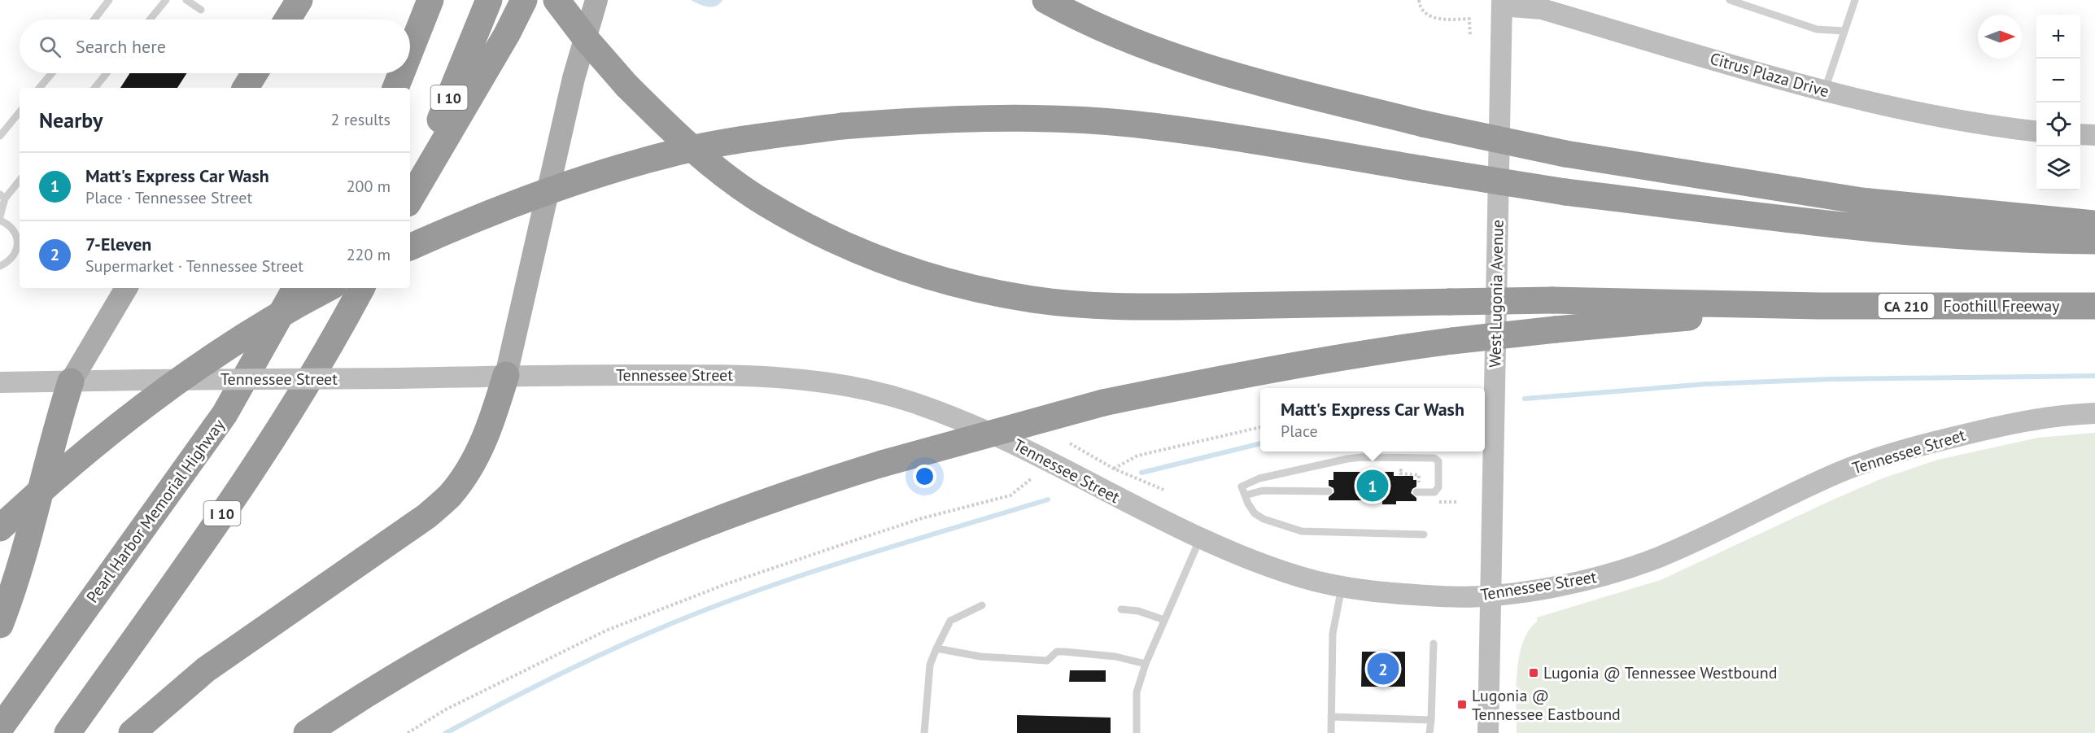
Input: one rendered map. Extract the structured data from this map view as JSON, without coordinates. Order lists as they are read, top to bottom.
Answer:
{
  "streets": {
    "highway": [
      "I 10",
      "CA 210",
      "Foothill Freeway",
      "Pearl Harbor Memorial Highway"
    ],
    "main road": ["Citrus Plaza Drive", "West Lugonia Avenue", "Tennessee Street"]
  },
  "crossings": [
    ["Citrus Plaza Drive", "West Lugonia Avenue"],
    ["West Lugonia Avenue", "Tennessee Street"]
  ],
  "places": {
    "transit": ["Lugonia @ Tennessee Westbound", "Lugonia @ Tennessee Eastbound"]
  },
  "north": "right",
  "page": {
    "map_buttons": ["+", "−"],
    "search": "Search here",
    "heading": ["Nearby", "2 results"],
    "list": [
      {
        "mark": "1",
        "name": "Matt's Express Car Wash",
        "note": "Place · Tennessee Street",
        "value": "200 m"
      },
      {
        "mark": "2",
        "name": "7-Eleven",
        "note": "Supermarket · Tennessee Street",
        "value": "220 m"
      }
    ],
    "popup": ["Matt's Express Car Wash", "Place"],
    "pins": ["1", "2"]
  }
}
